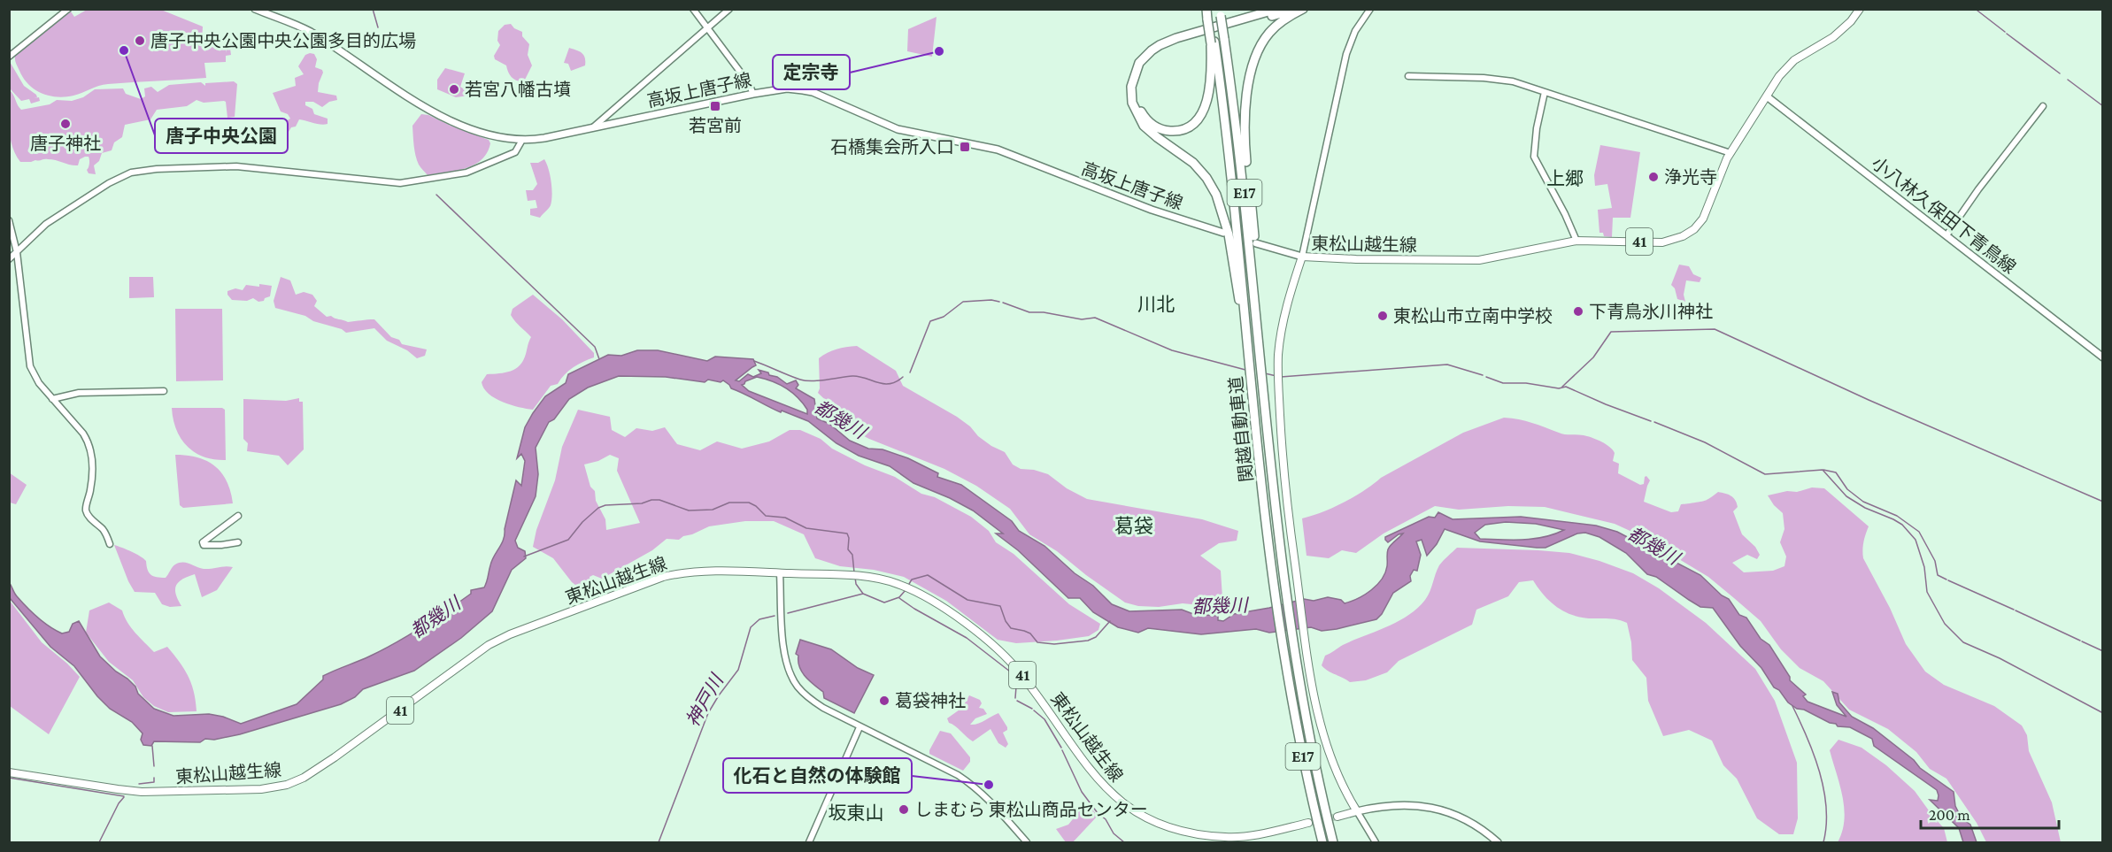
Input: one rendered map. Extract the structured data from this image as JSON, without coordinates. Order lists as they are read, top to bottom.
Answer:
{
  "streets": {
    "highway": ["E17", "関越自動車道"],
    "main road": [
      "高坂上唐子線",
      "小八林久保田下青鳥線",
      "41",
      "東松山越生線"
    ]
  },
  "crossings": [
    ["小八林久保田下青鳥線", "東松山越生線"]
  ],
  "districts": [
    "上郷",
    "川北",
    "葛袋",
    "坂東山"
  ],
  "water": ["都幾川", "神戸川"],
  "places": {
    "other": [
      "唐子中央公園中央公園多目的広場",
      "唐子中央公園",
      "定宗寺",
      "若宮八幡古墳",
      "唐子神社",
      "浄光寺",
      "下青鳥氷川神社",
      "東松山市立南中学校",
      "葛袋神社",
      "化石と自然の体験館",
      "しまむら 東松山商品センター"
    ],
    "transit": ["若宮前", "石橋集会所入口"]
  },
  "scale_bar": "200 m"
}
